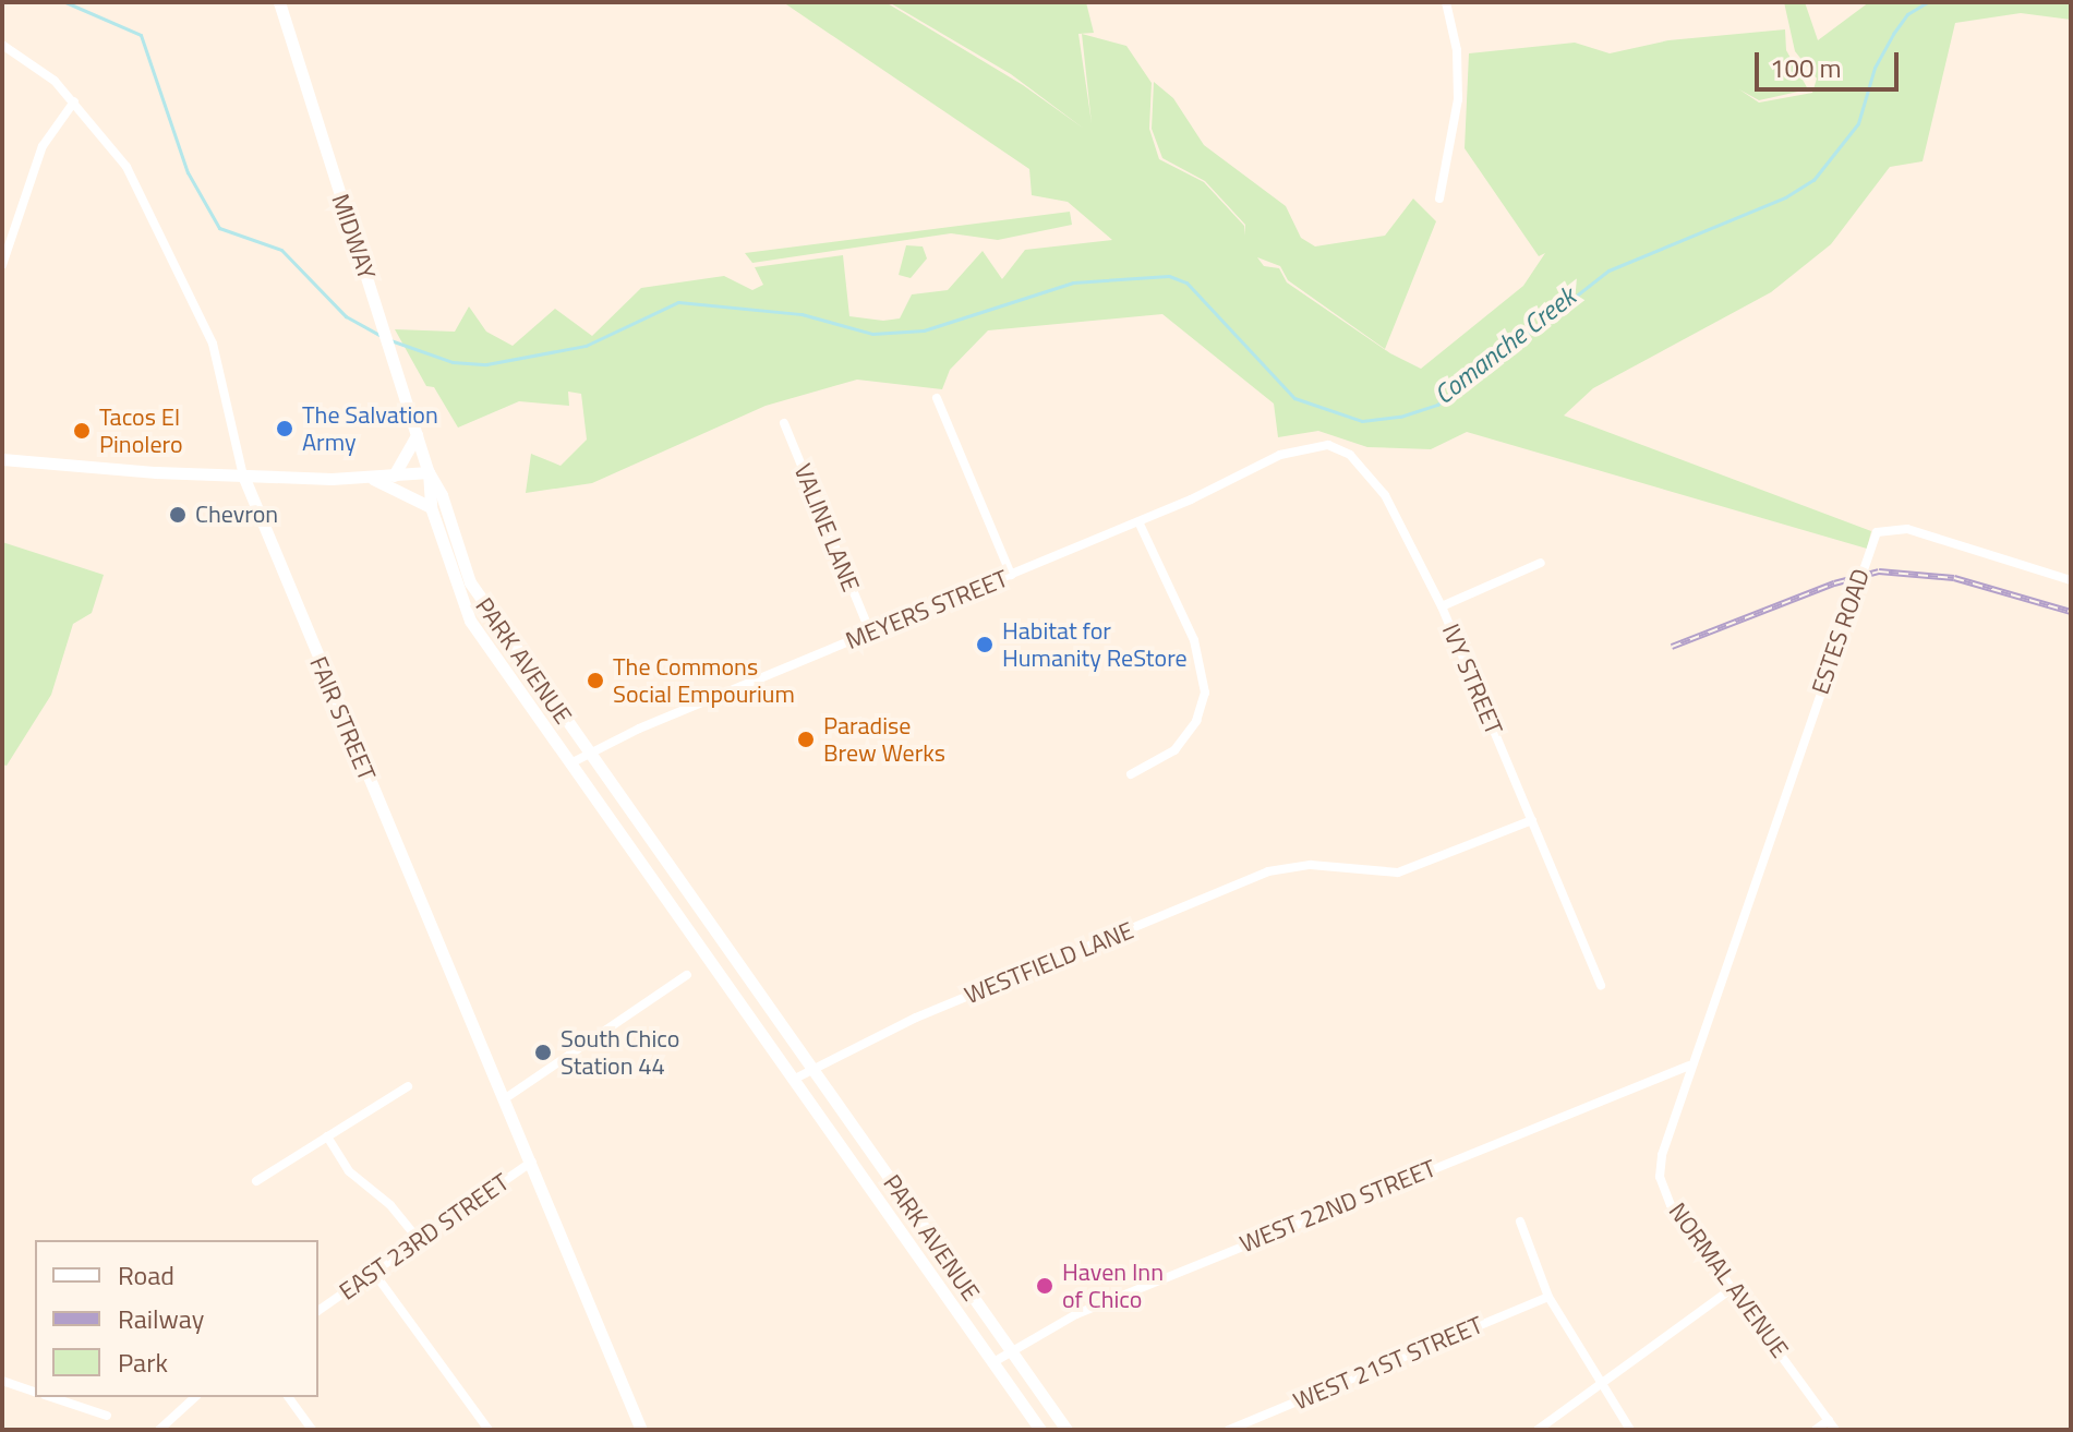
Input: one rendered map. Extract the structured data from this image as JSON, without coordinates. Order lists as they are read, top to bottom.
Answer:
{
  "streets": {
    "main road": ["MIDWAY", "PARK AVENUE", "FAIR STREET"],
    "street": [
      "VALINE LANE",
      "MEYERS STREET",
      "ESTES ROAD",
      "IVY STREET",
      "WESTFIELD LANE",
      "WEST 22ND STREET",
      "EAST 23RD STREET",
      "NORMAL AVENUE",
      "WEST 21ST STREET"
    ]
  },
  "crossings": [
    ["MIDWAY", "PARK AVENUE"],
    ["VALINE LANE", "MEYERS STREET"],
    ["MEYERS STREET", "PARK AVENUE"],
    ["MEYERS STREET", "IVY STREET"],
    ["ESTES ROAD", "NORMAL AVENUE"],
    ["PARK AVENUE", "WESTFIELD LANE"],
    ["PARK AVENUE", "WEST 22ND STREET"],
    ["IVY STREET", "WESTFIELD LANE"],
    ["FAIR STREET", "EAST 23RD STREET"],
    ["WEST 22ND STREET", "NORMAL AVENUE"]
  ],
  "water": ["Comanche Creek"],
  "places": [
    "The Salvation Army",
    "Tacos El Pinolero",
    "Chevron",
    "Habitat for Humanity ReStore",
    "The Commons Social Empourium",
    "Paradise Brew Werks",
    "South Chico Station 44",
    "Haven Inn of Chico"
  ],
  "legend": ["Road", "Railway", "Park"],
  "scale_bar": "100 m"
}
